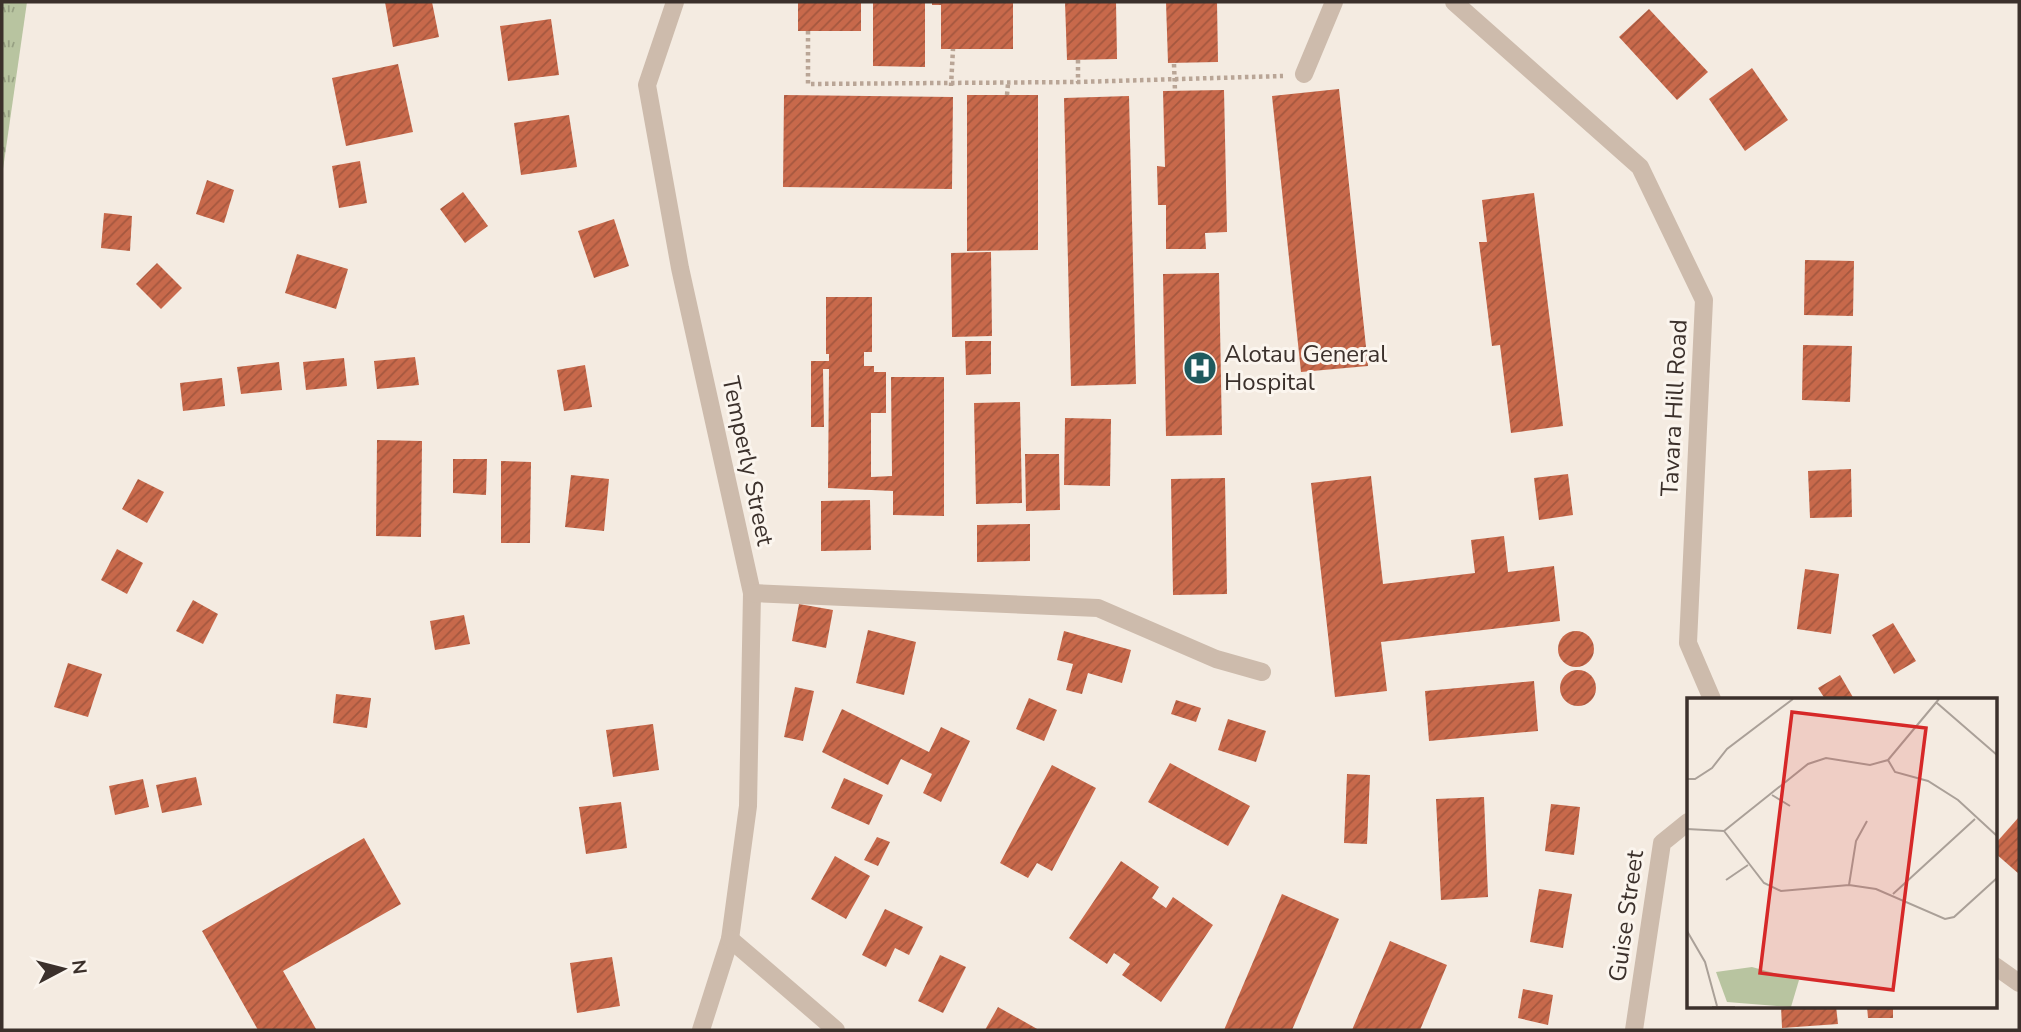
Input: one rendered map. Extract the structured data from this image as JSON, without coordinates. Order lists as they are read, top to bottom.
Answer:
{
  "streets": {
    "street": ["Tavara Hill Road", "Temperly Street", "Guise Street"]
  },
  "places": {
    "hospital": ["Alotau General Hospital"]
  },
  "north": "right"
}
